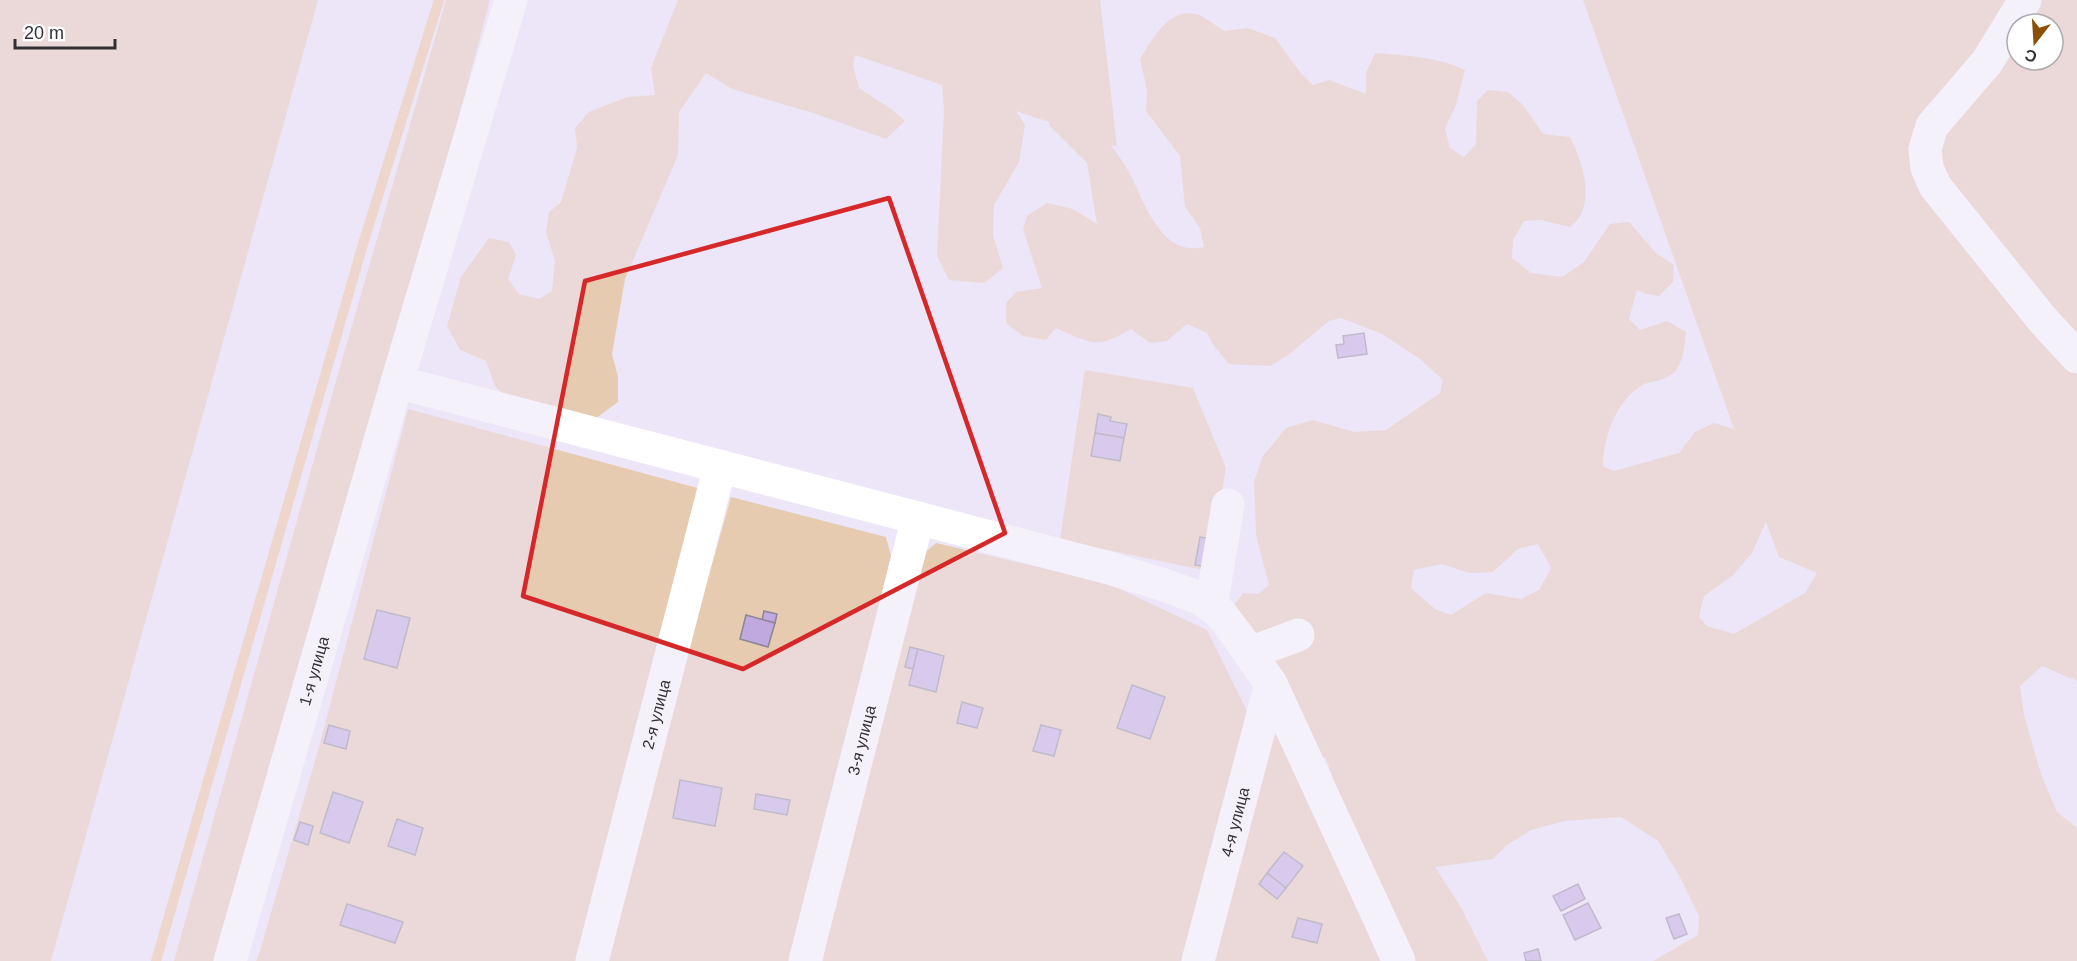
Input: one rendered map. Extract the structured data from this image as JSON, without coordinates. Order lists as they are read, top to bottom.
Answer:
{
  "streets": {
    "street": [
      "1-я улица",
      "2-я улица",
      "3-я улица",
      "4-я улица"
    ]
  },
  "scale_bar": "20 m",
  "north": "bottom"
}
